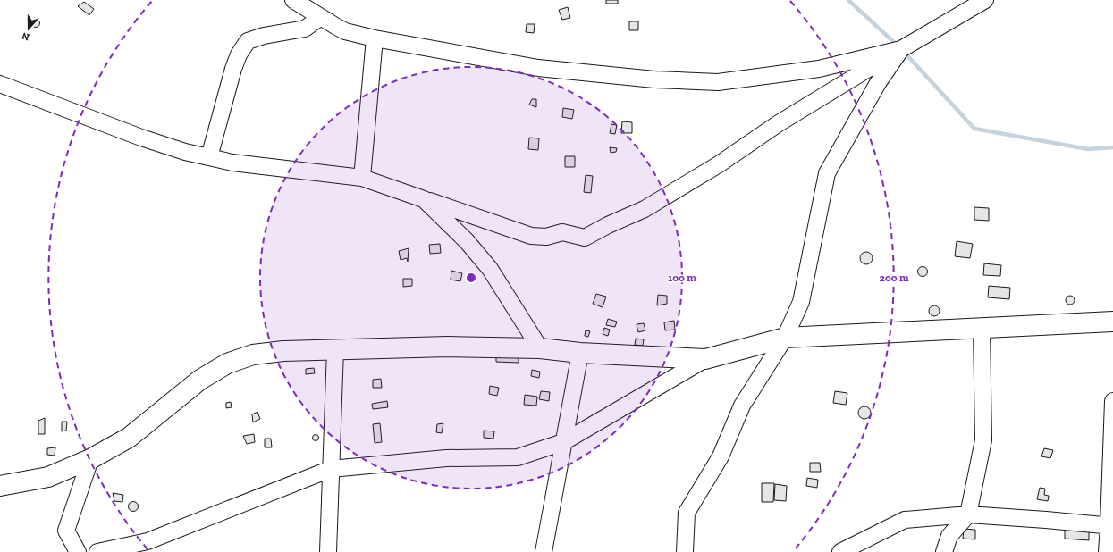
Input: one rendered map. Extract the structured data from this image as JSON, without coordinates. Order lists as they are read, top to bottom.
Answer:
{
  "north": "bottom",
  "rings": ["100 m", "200 m"]
}
